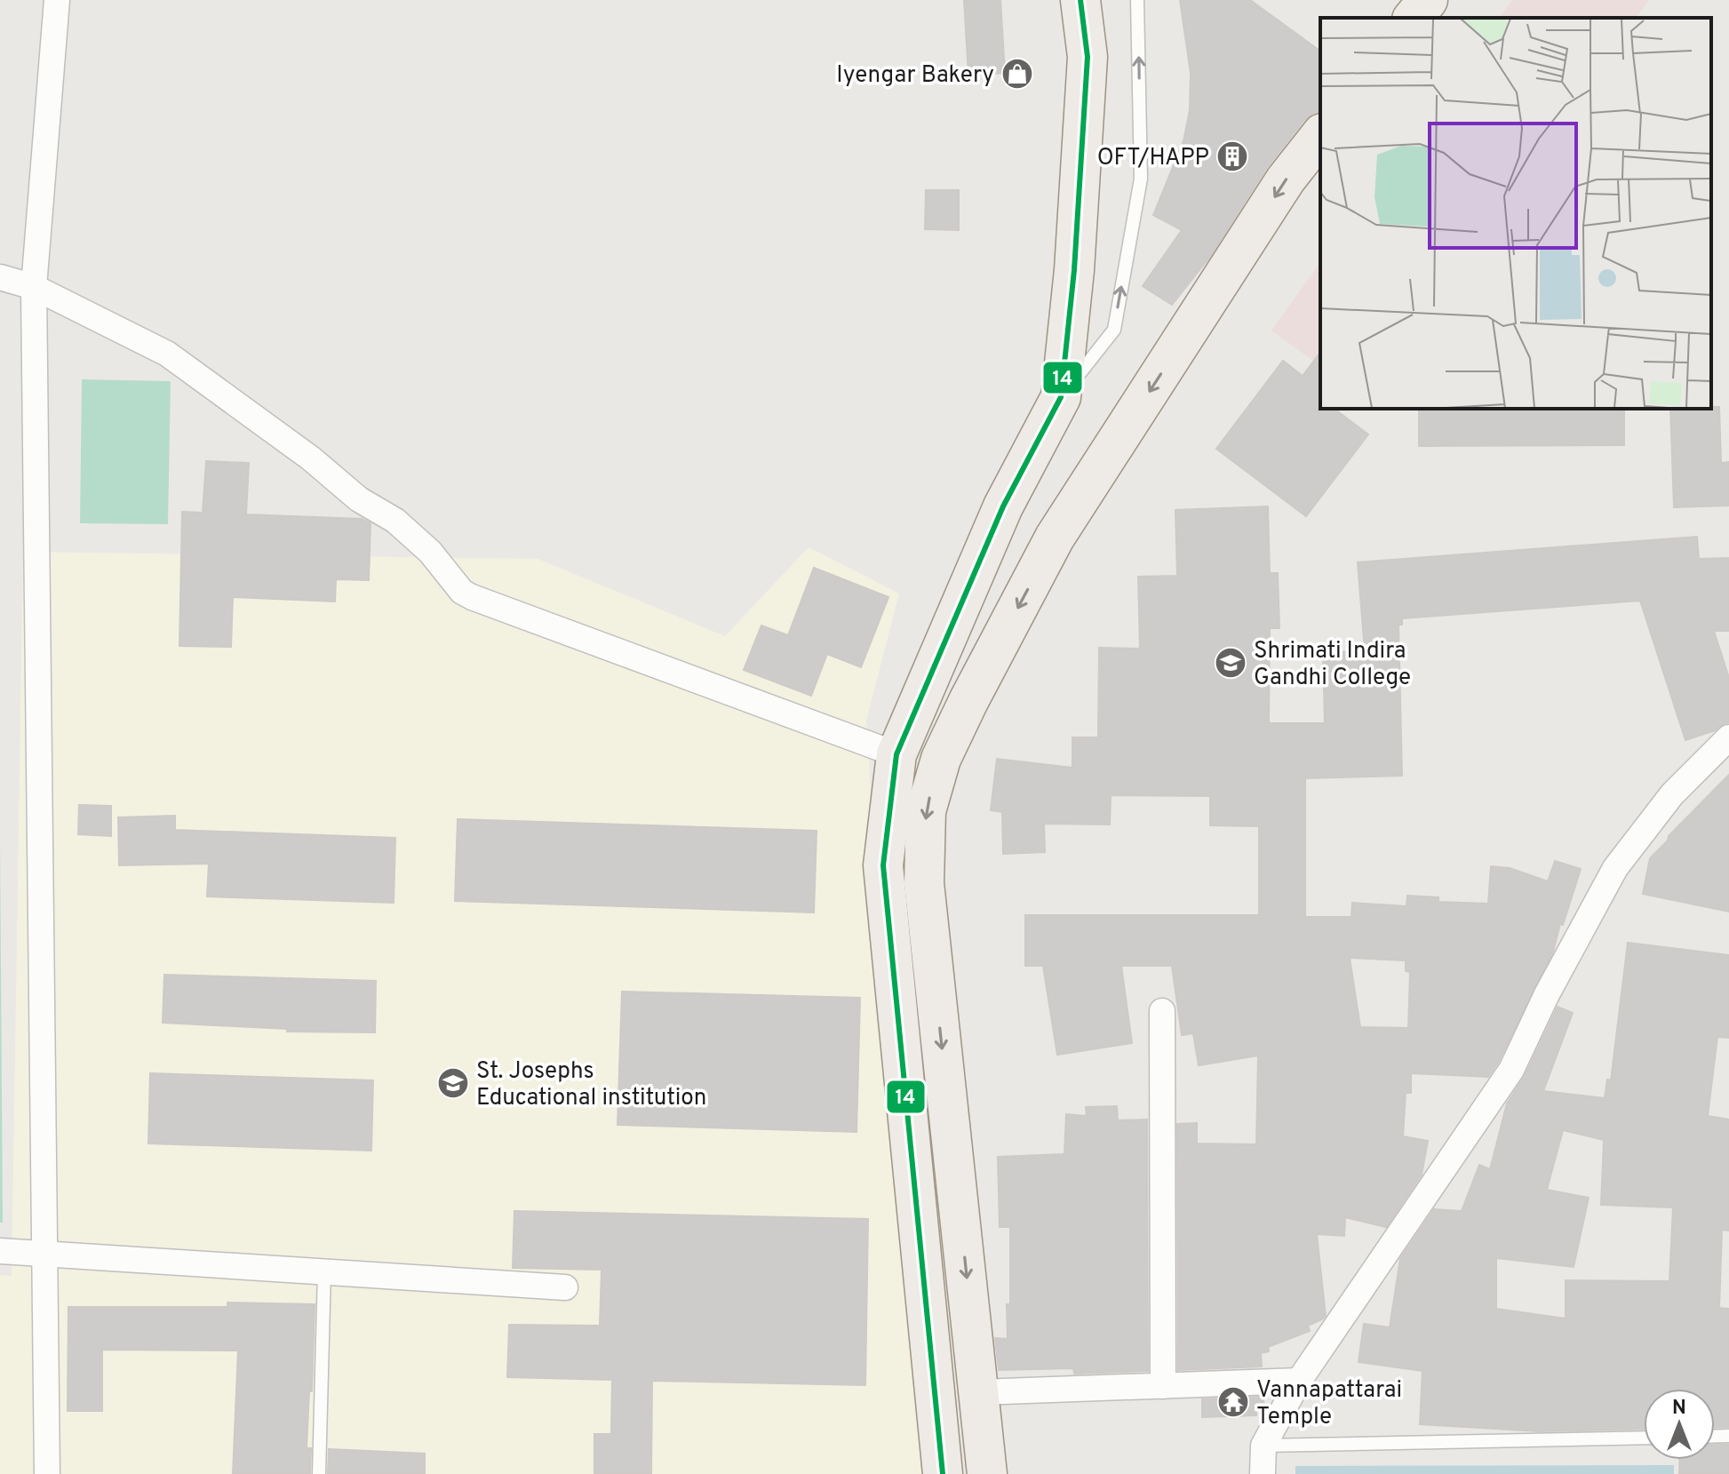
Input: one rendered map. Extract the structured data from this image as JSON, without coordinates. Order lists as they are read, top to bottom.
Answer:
{
  "places": {
    "shop": ["Iyengar Bakery"],
    "building": ["OFT/HAPP"],
    "school or university": ["Shrimati Indira Gandhi College", "St. Josephs Educational institution"],
    "temple": ["Vannapattarai Temple"]
  },
  "lines": ["transit line 14"],
  "north": "top"
}
